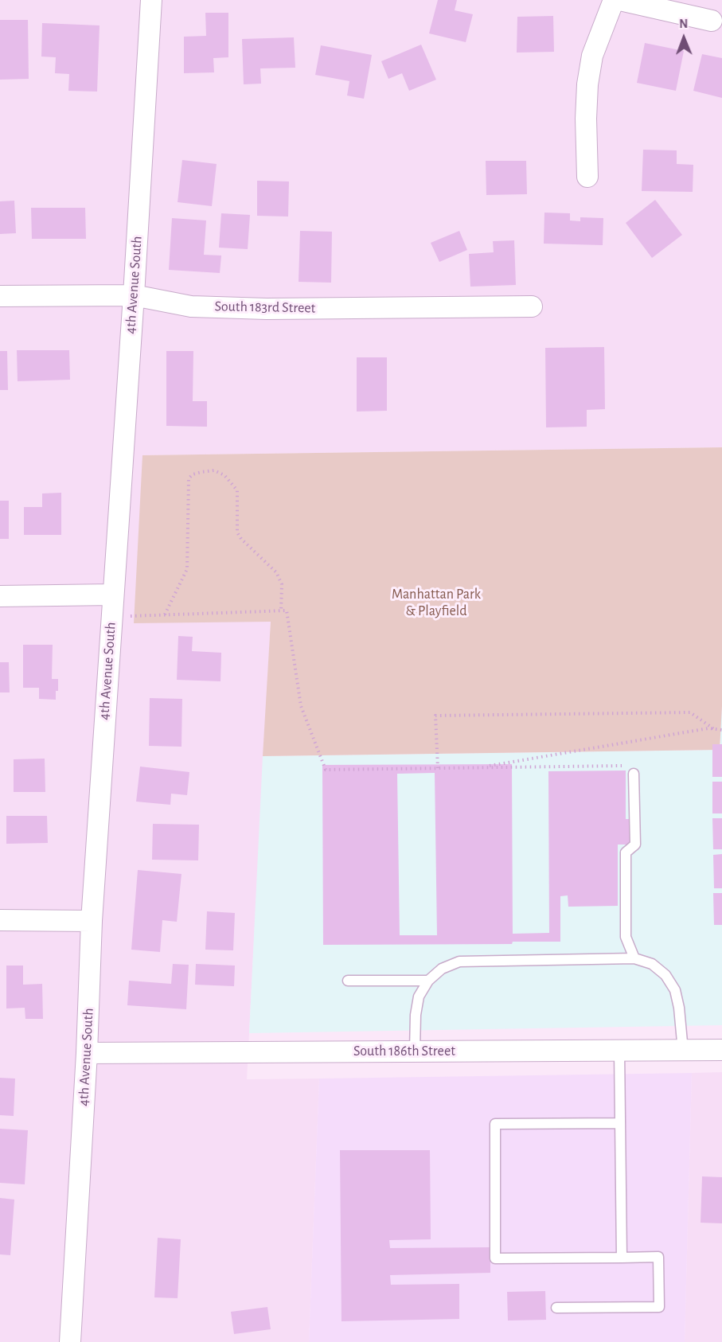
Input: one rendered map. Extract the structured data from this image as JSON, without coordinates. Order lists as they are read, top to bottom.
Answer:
{
  "streets": {
    "street": ["4th Avenue South", "South 183rd Street", "South 186th Street"]
  },
  "crossings": [
    ["4th Avenue South", "South 183rd Street"],
    ["4th Avenue South", "South 186th Street"]
  ],
  "parks": ["Manhattan Park & Playfield"],
  "north": "top"
}
